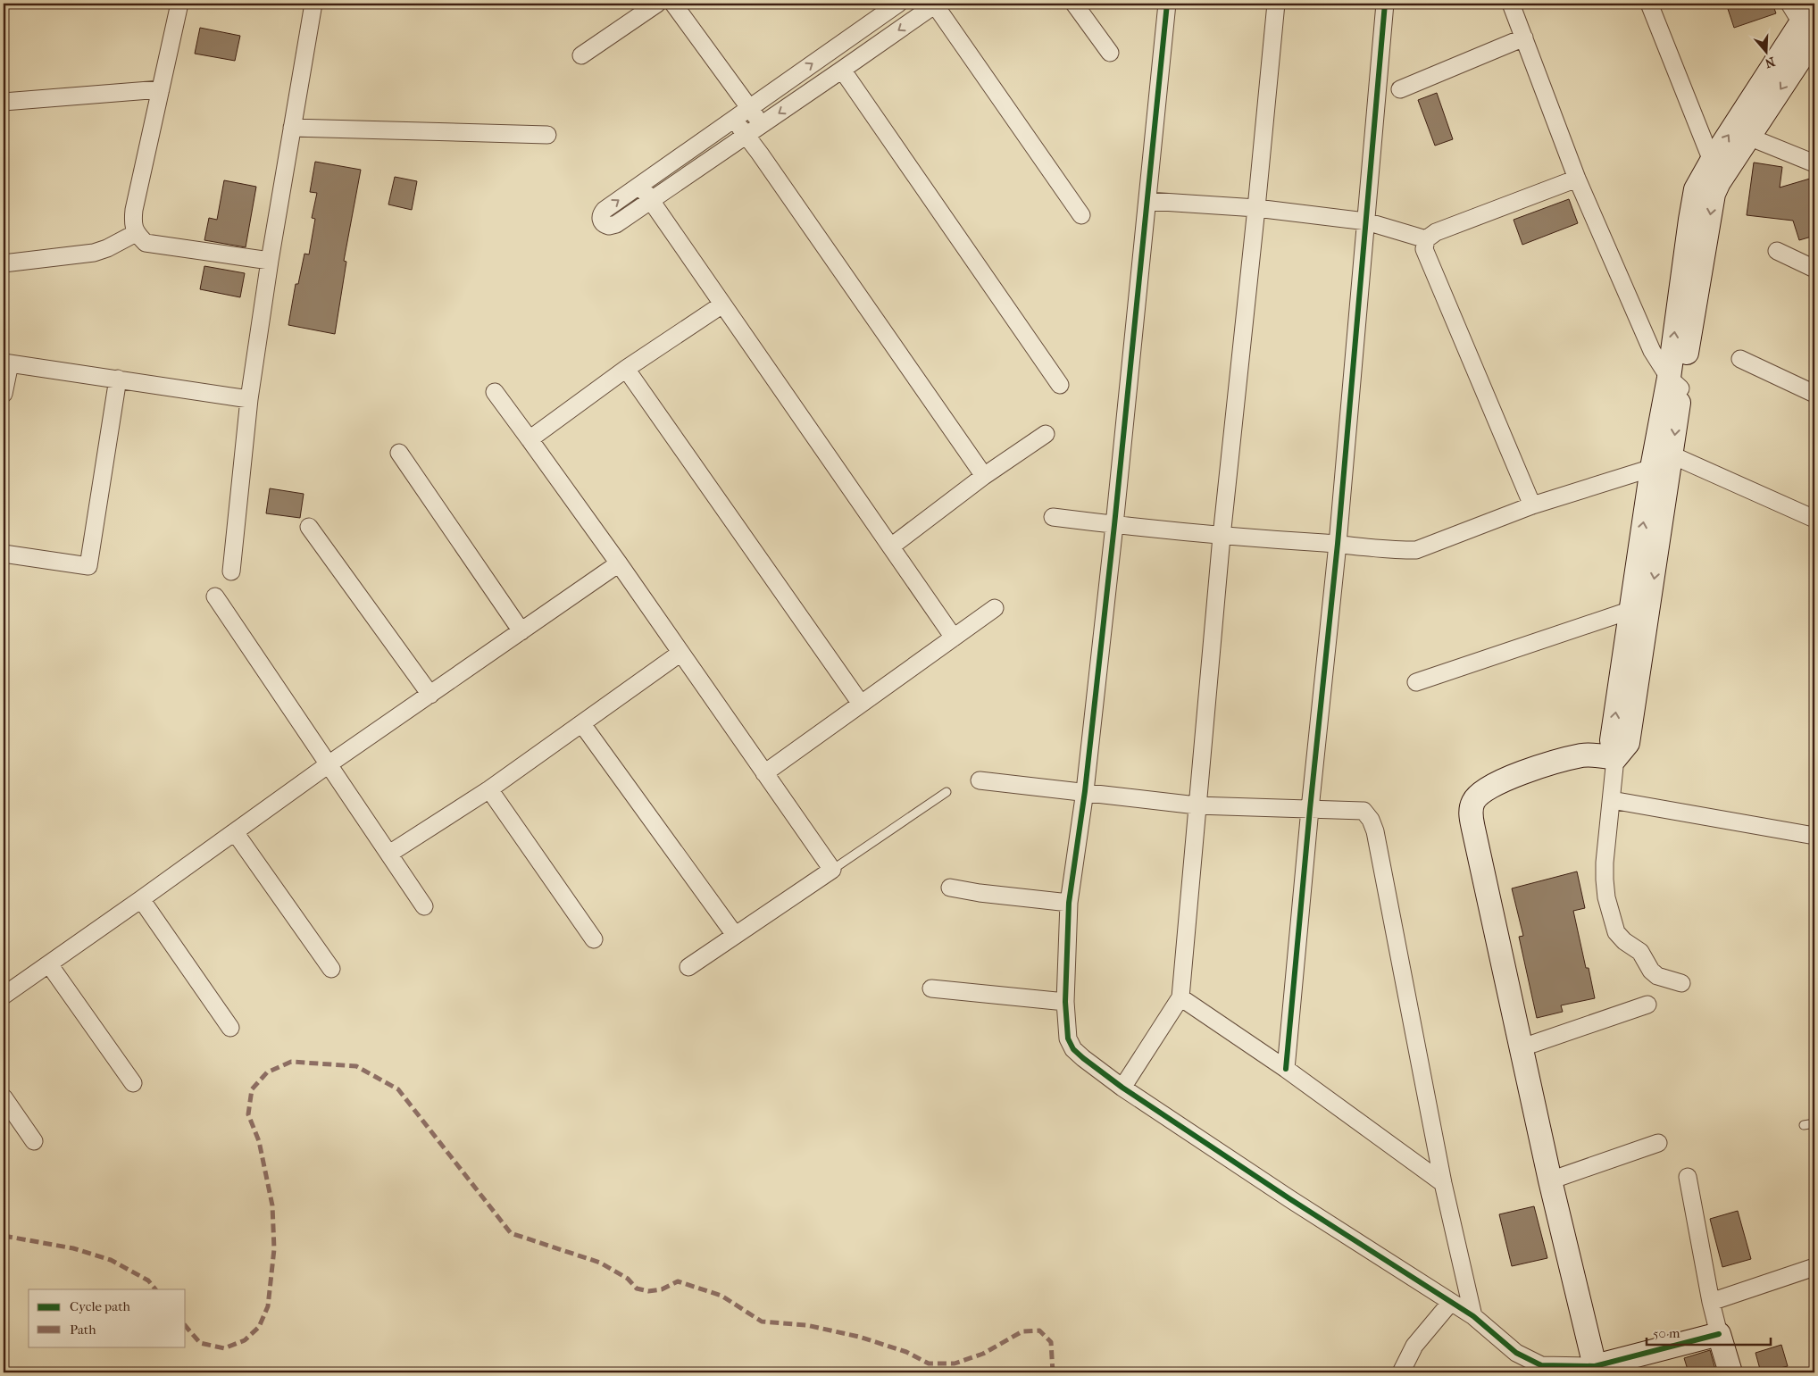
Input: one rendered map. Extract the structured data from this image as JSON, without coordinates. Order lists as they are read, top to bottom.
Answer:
{
  "legend": ["Cycle path", "Path"],
  "scale_bar": "50 m",
  "north": "bottom"
}
